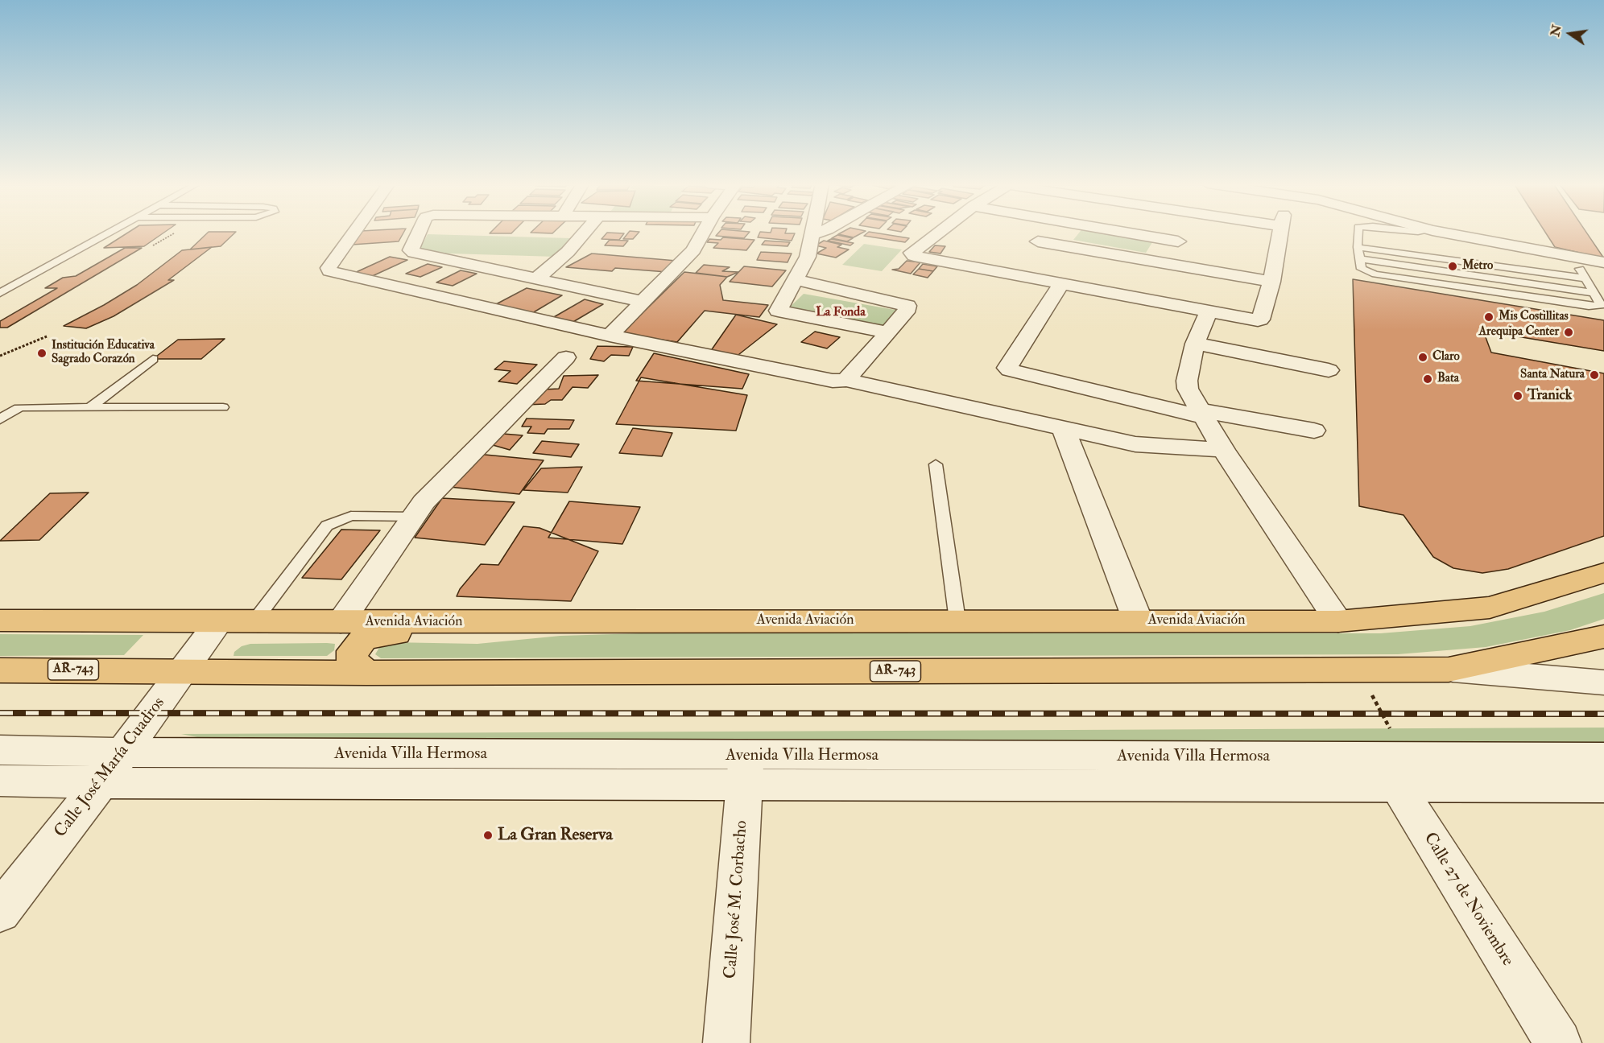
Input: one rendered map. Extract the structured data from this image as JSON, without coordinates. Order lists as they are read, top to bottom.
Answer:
{
  "streets": {
    "main road": ["Avenida Aviación", "AR-743"],
    "street": [
      "Avenida Villa Hermosa",
      "Calle José María Cuadros",
      "Calle José M. Corbacho",
      "Calle 27 de Noviembre"
    ]
  },
  "crossings": [
    ["Avenida Aviación", "Calle José María Cuadros"],
    ["AR-743", "Calle José María Cuadros"],
    ["Avenida Villa Hermosa", "Calle José María Cuadros"],
    ["Avenida Villa Hermosa", "Calle José M. Corbacho"],
    ["Avenida Villa Hermosa", "Calle 27 de Noviembre"]
  ],
  "districts": ["La Fonda"],
  "places": [
    "Metro",
    "Mis Costillitas",
    "Arequipa Center",
    "Institución Educativa Sagrado Corazón",
    "Claro",
    "Santa Natura",
    "Bata",
    "Tranick",
    "La Gran Reserva"
  ],
  "north": "left"
}
